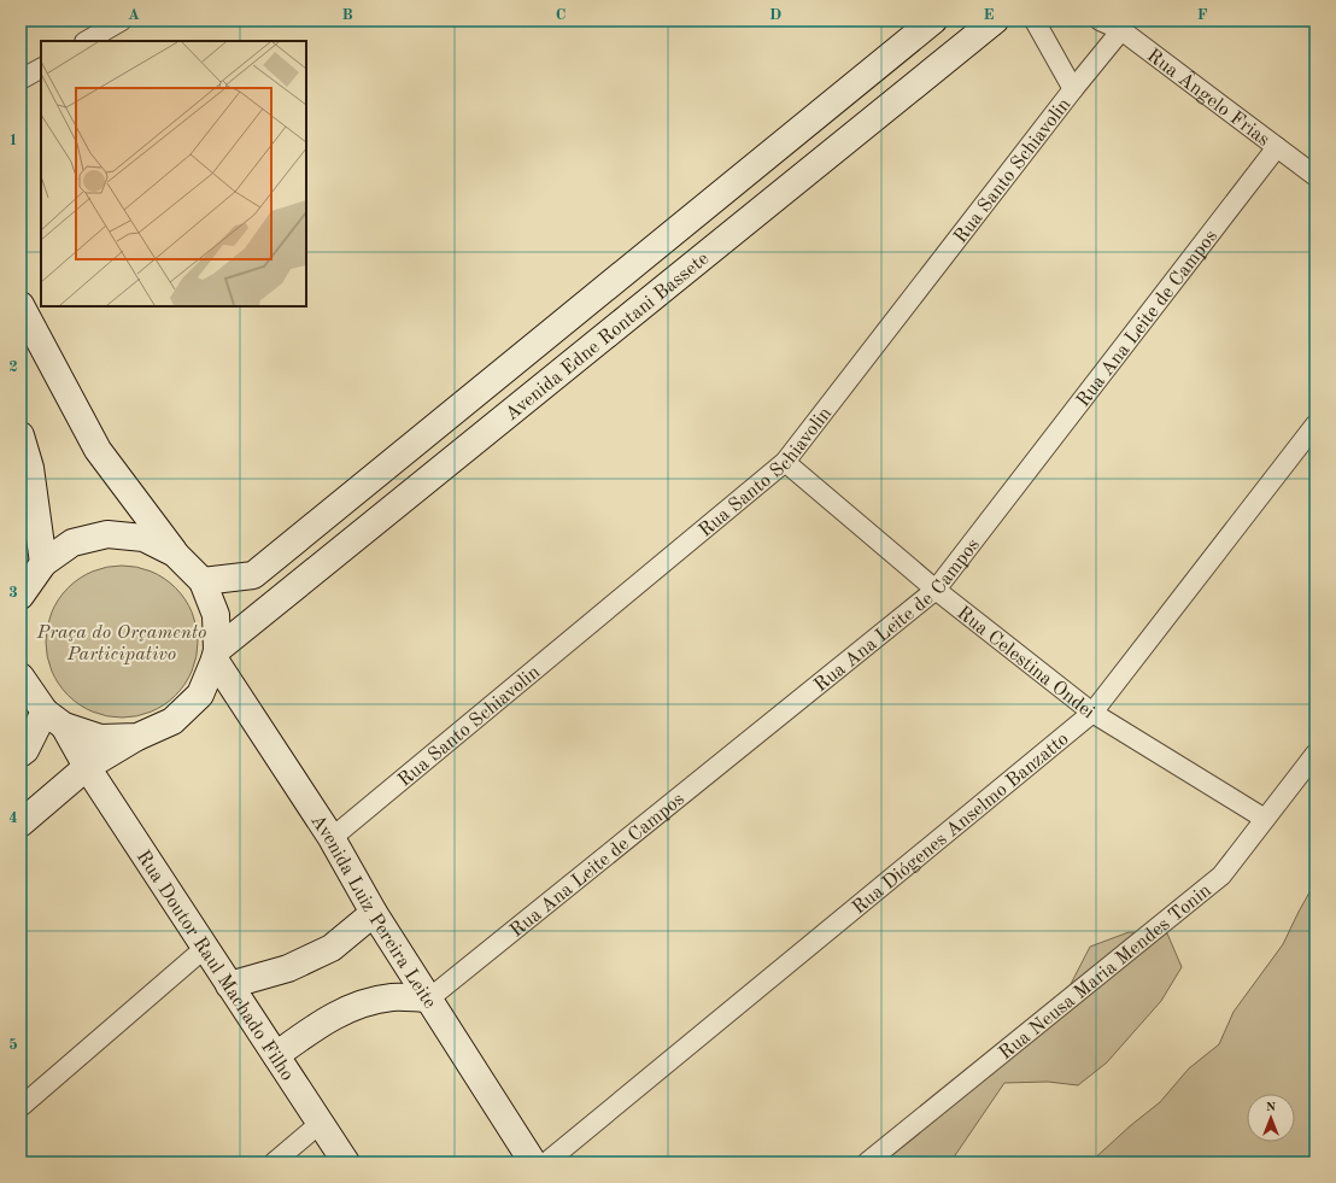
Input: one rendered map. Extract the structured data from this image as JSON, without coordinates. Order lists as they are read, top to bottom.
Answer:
{
  "streets": {
    "street": [
      "Rua Ângelo Frias",
      "Rua Santo Schiavolin",
      "Rua Ana Leite de Campos",
      "Avenida Edne Rontani Bassete",
      "Rua Celestina Ondei",
      "Rua Diógenes Anselmo Banzatto",
      "Avenida Luiz Pereira Leite",
      "Rua Doutor Raul Machado Filho",
      "Rua Neusa Maria Mendes Tonin"
    ]
  },
  "crossings": [
    ["Rua Ângelo Frias", "Rua Santo Schiavolin"],
    ["Rua Ângelo Frias", "Rua Ana Leite de Campos"],
    ["Rua Santo Schiavolin", "Rua Celestina Ondei"],
    ["Rua Santo Schiavolin", "Avenida Luiz Pereira Leite"],
    ["Rua Ana Leite de Campos", "Rua Celestina Ondei"],
    ["Rua Ana Leite de Campos", "Avenida Luiz Pereira Leite"],
    ["Avenida Edne Rontani Bassete", "Avenida Luiz Pereira Leite"],
    ["Rua Celestina Ondei", "Rua Diógenes Anselmo Banzatto"],
    ["Rua Celestina Ondei", "Rua Neusa Maria Mendes Tonin"]
  ],
  "parks": ["Praça do Orçamento Participativo"],
  "north": "top",
  "grid": {
    "columns": [
      "A",
      "B",
      "C",
      "D",
      "E",
      "F"
    ],
    "rows": [
      "1",
      "2",
      "3",
      "4",
      "5"
    ]
  }
}
